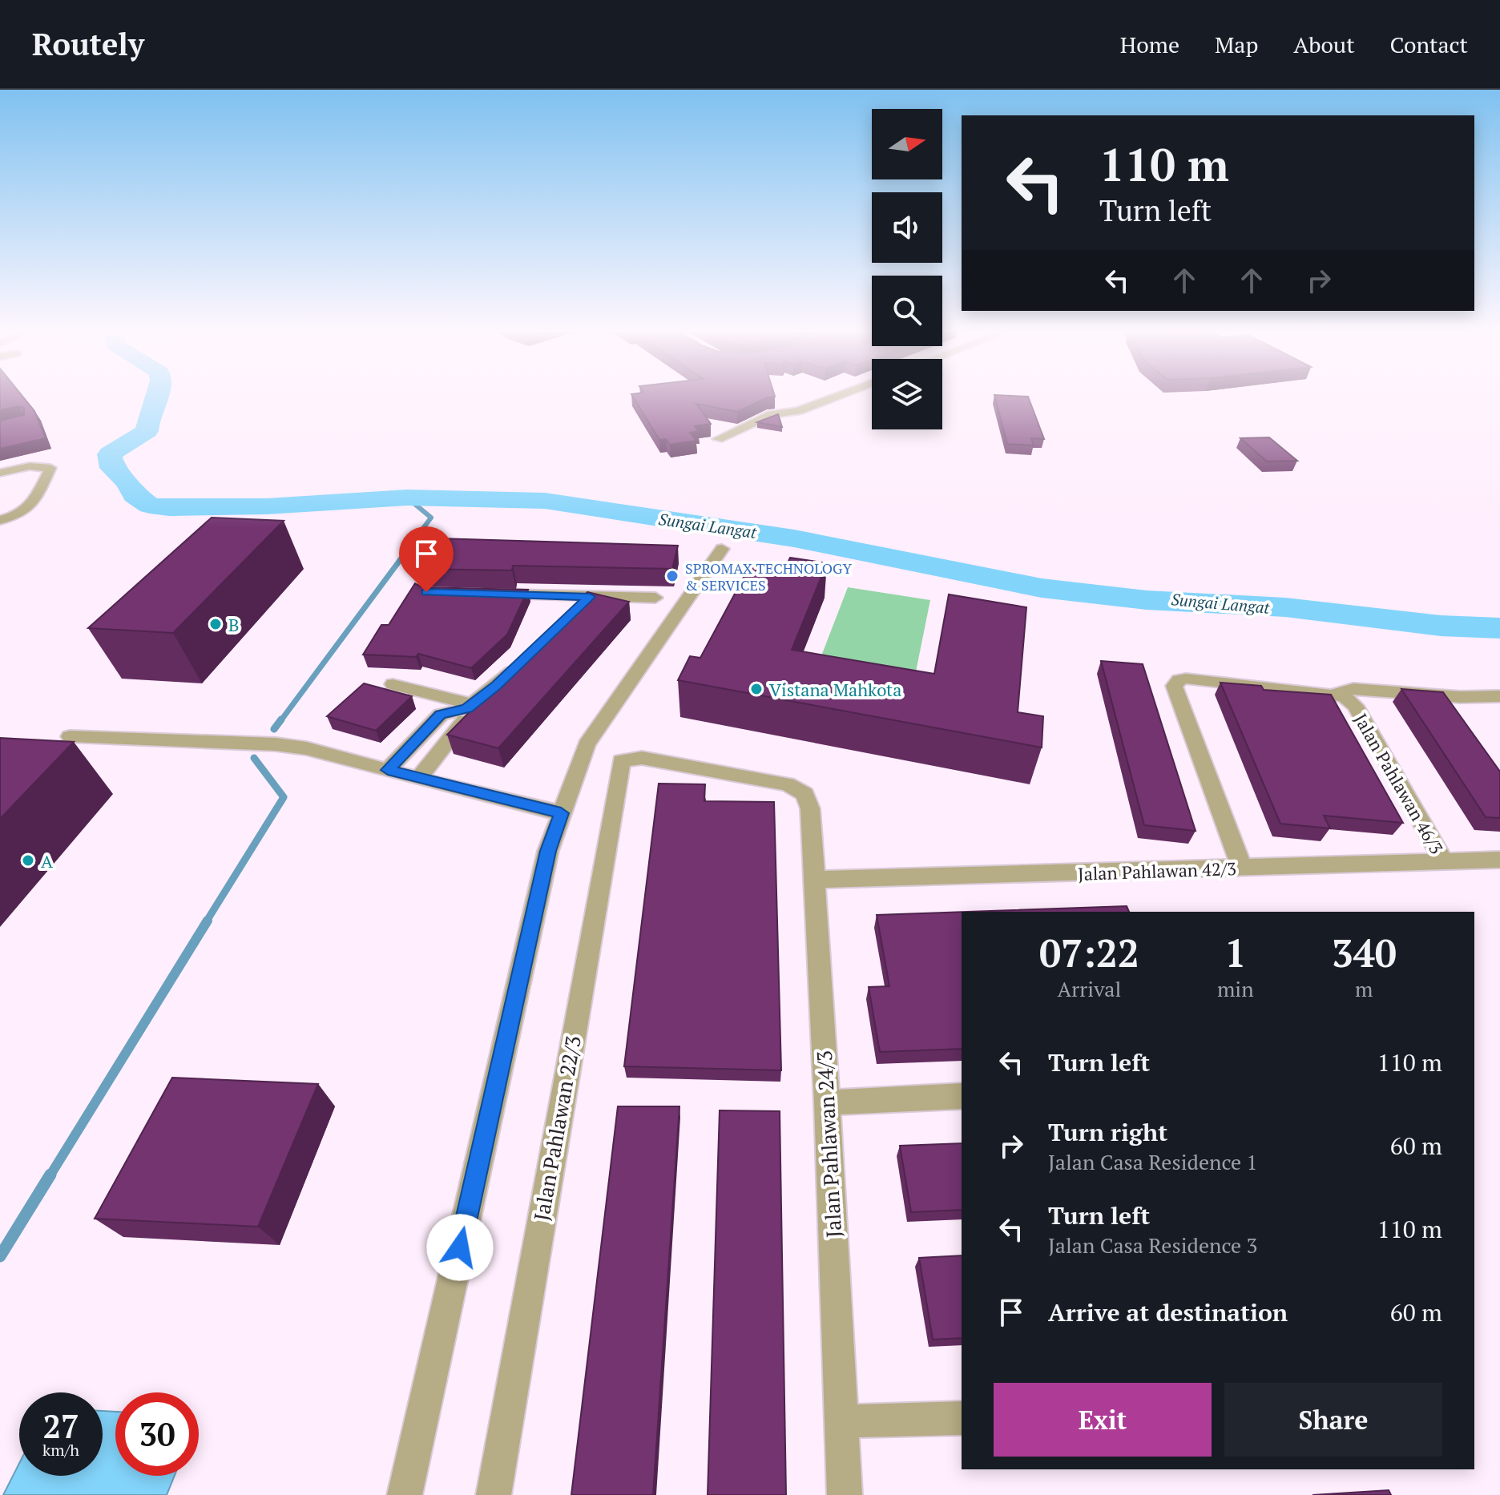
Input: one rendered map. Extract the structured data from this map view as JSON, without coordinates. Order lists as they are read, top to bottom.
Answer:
{
  "streets": {
    "street": [
      "Jalan Pahlawan 46/3",
      "Jalan Pahlawan 42/3",
      "Jalan Pahlawan 22/3",
      "Jalan Pahlawan 24/3"
    ]
  },
  "crossings": [
    ["Jalan Pahlawan 46/3", "Jalan Pahlawan 42/3"],
    ["Jalan Pahlawan 42/3", "Jalan Pahlawan 24/3"],
    ["Jalan Pahlawan 22/3", "Jalan Pahlawan 24/3"]
  ],
  "water": ["Sungai Langat"],
  "places": [
    "SPROMAX TECHNOLOGY & SERVICES",
    "B",
    "Vistana Mahkota",
    "A"
  ],
  "north": "right",
  "page": {
    "header": "Routely",
    "nav": [
      "Home",
      "Map",
      "About",
      "Contact"
    ],
    "turn": ["110 m", "Turn left"],
    "eta": [
      "07:22",
      "Arrival",
      "1",
      "min",
      "340",
      "m"
    ],
    "list": [
      {
        "name": "Turn left",
        "value": "110 m"
      },
      {
        "name": "Turn right",
        "note": "Jalan Casa Residence 1",
        "value": "60 m"
      },
      {
        "name": "Turn left",
        "note": "Jalan Casa Residence 3",
        "value": "110 m"
      },
      {
        "name": "Arrive at destination",
        "value": "60 m"
      }
    ],
    "buttons": ["Exit", "Share"],
    "speed": "27 km/h",
    "limit": "30"
  }
}
